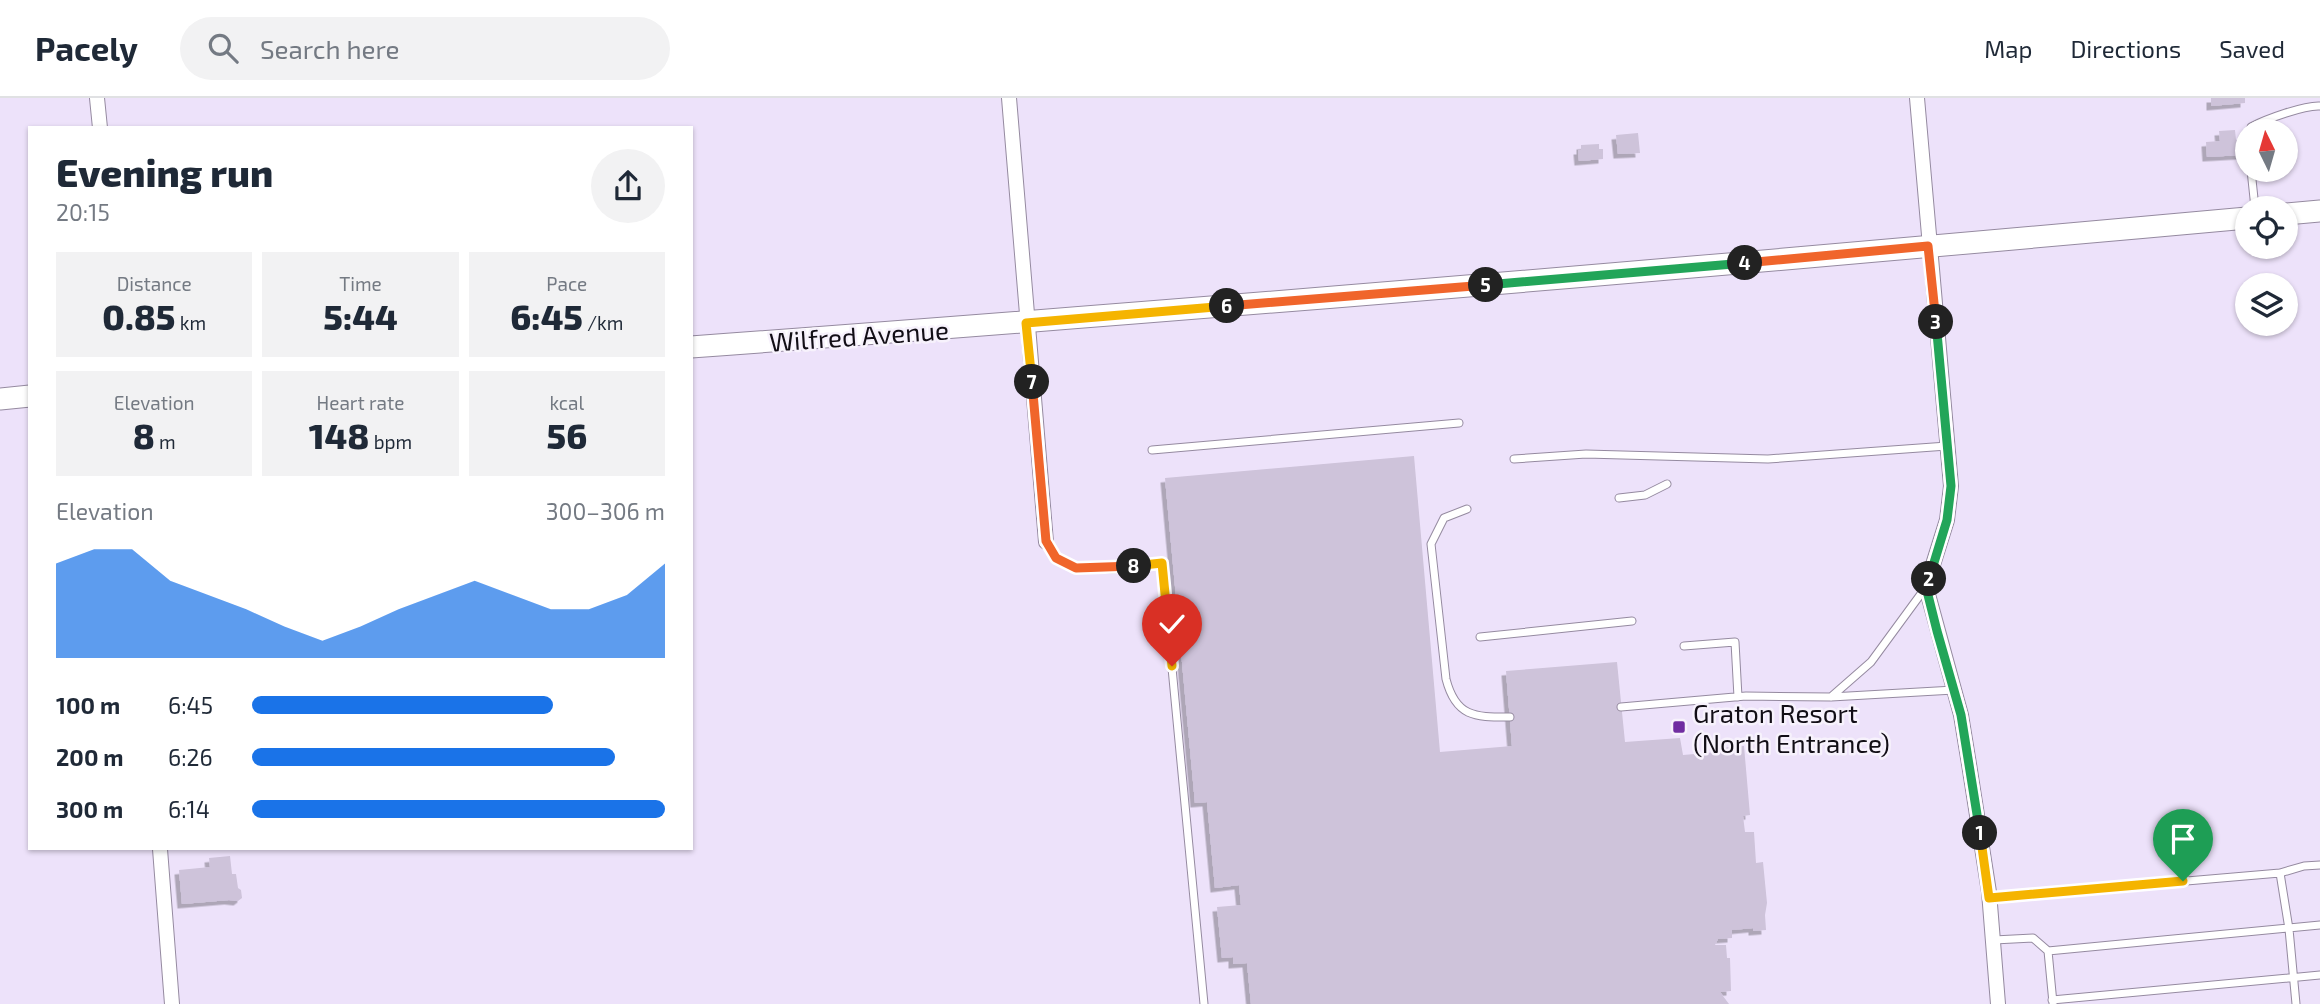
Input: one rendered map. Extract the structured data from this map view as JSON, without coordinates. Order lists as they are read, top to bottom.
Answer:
{
  "streets": {
    "street": ["Wilfred Avenue"]
  },
  "places": {
    "transit": ["Graton Resort (North Entrance)"]
  },
  "north": "top",
  "page": {
    "header": "Pacely",
    "search": "Search here",
    "nav": ["Map", "Directions", "Saved"],
    "heading": ["Evening run", "20:15"],
    "pins": [
      "4",
      "5",
      "6",
      "3",
      "7",
      "8",
      "2",
      "1"
    ],
    "stats": [
      ["Distance", "0.85 km"],
      ["Time", "5:44"],
      ["Pace", "6:45 /km"],
      ["Elevation", "8 m"],
      ["Heart rate", "148 bpm"],
      ["kcal", "56"]
    ],
    "chart": ["Elevation", "300–306 m"],
    "list": [
      {
        "name": "100 m",
        "note": "6:45"
      },
      {
        "name": "200 m",
        "note": "6:26"
      },
      {
        "name": "300 m",
        "note": "6:14"
      }
    ]
  }
}
